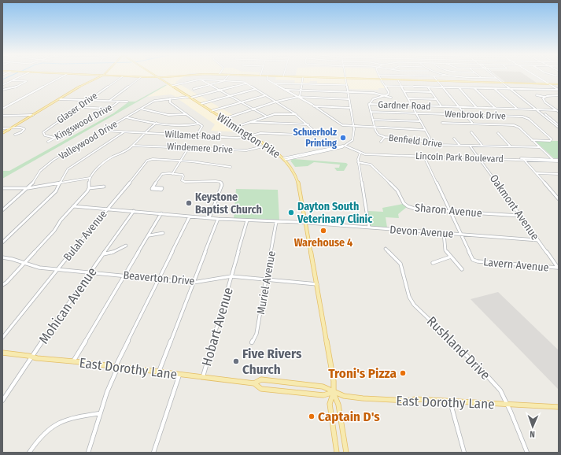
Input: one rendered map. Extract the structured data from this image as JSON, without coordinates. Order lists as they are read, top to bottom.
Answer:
{
  "streets": {
    "main road": ["Wilmington Pike", "East Dorothy Lane"],
    "street": [
      "Gardner Road",
      "Glaser Drive",
      "Wenbrook Drive",
      "Kingswood Drive",
      "Willamet Road",
      "Valleywood Drive",
      "Benfield Drive",
      "Windemere Drive",
      "Lincoln Park Boulevard",
      "Oakmont Avenue",
      "Sharon Avenue",
      "Devon Avenue",
      "Bulah Avenue",
      "Lavern Avenue",
      "Beaverton Drive",
      "Muriel Avenue",
      "Mohican Avenue",
      "Hobart Avenue",
      "Rushland Drive"
    ]
  },
  "crossings": [
    ["Gardner Road", "Benfield Drive"],
    ["Glaser Drive", "Kingswood Drive"],
    ["Wenbrook Drive", "Benfield Drive"],
    ["Willamet Road", "Wilmington Pike"],
    ["Willamet Road", "Valleywood Drive"],
    ["Wilmington Pike", "Valleywood Drive"],
    ["Wilmington Pike", "Windemere Drive"],
    ["Wilmington Pike", "Devon Avenue"],
    ["Wilmington Pike", "Beaverton Drive"],
    ["Wilmington Pike", "East Dorothy Lane"],
    ["Benfield Drive", "Oakmont Avenue"],
    ["Lincoln Park Boulevard", "Oakmont Avenue"],
    ["Oakmont Avenue", "Sharon Avenue"],
    ["Oakmont Avenue", "Devon Avenue"],
    ["Oakmont Avenue", "Lavern Avenue"],
    ["Devon Avenue", "Bulah Avenue"],
    ["Devon Avenue", "Lavern Avenue"],
    ["Devon Avenue", "Muriel Avenue"],
    ["Devon Avenue", "Mohican Avenue"],
    ["Devon Avenue", "Hobart Avenue"],
    ["Bulah Avenue", "Beaverton Drive"],
    ["Beaverton Drive", "Muriel Avenue"],
    ["Beaverton Drive", "Mohican Avenue"],
    ["Beaverton Drive", "Hobart Avenue"],
    ["Mohican Avenue", "East Dorothy Lane"],
    ["Hobart Avenue", "East Dorothy Lane"],
    ["Rushland Drive", "East Dorothy Lane"]
  ],
  "places": [
    "Schuerholz Printing",
    "Keystone Baptist Church",
    "Dayton South Veterinary Clinic",
    "Warehouse 4",
    "Five Rivers Church",
    "Troni's Pizza",
    "Captain D's"
  ],
  "north": "bottom"
}
